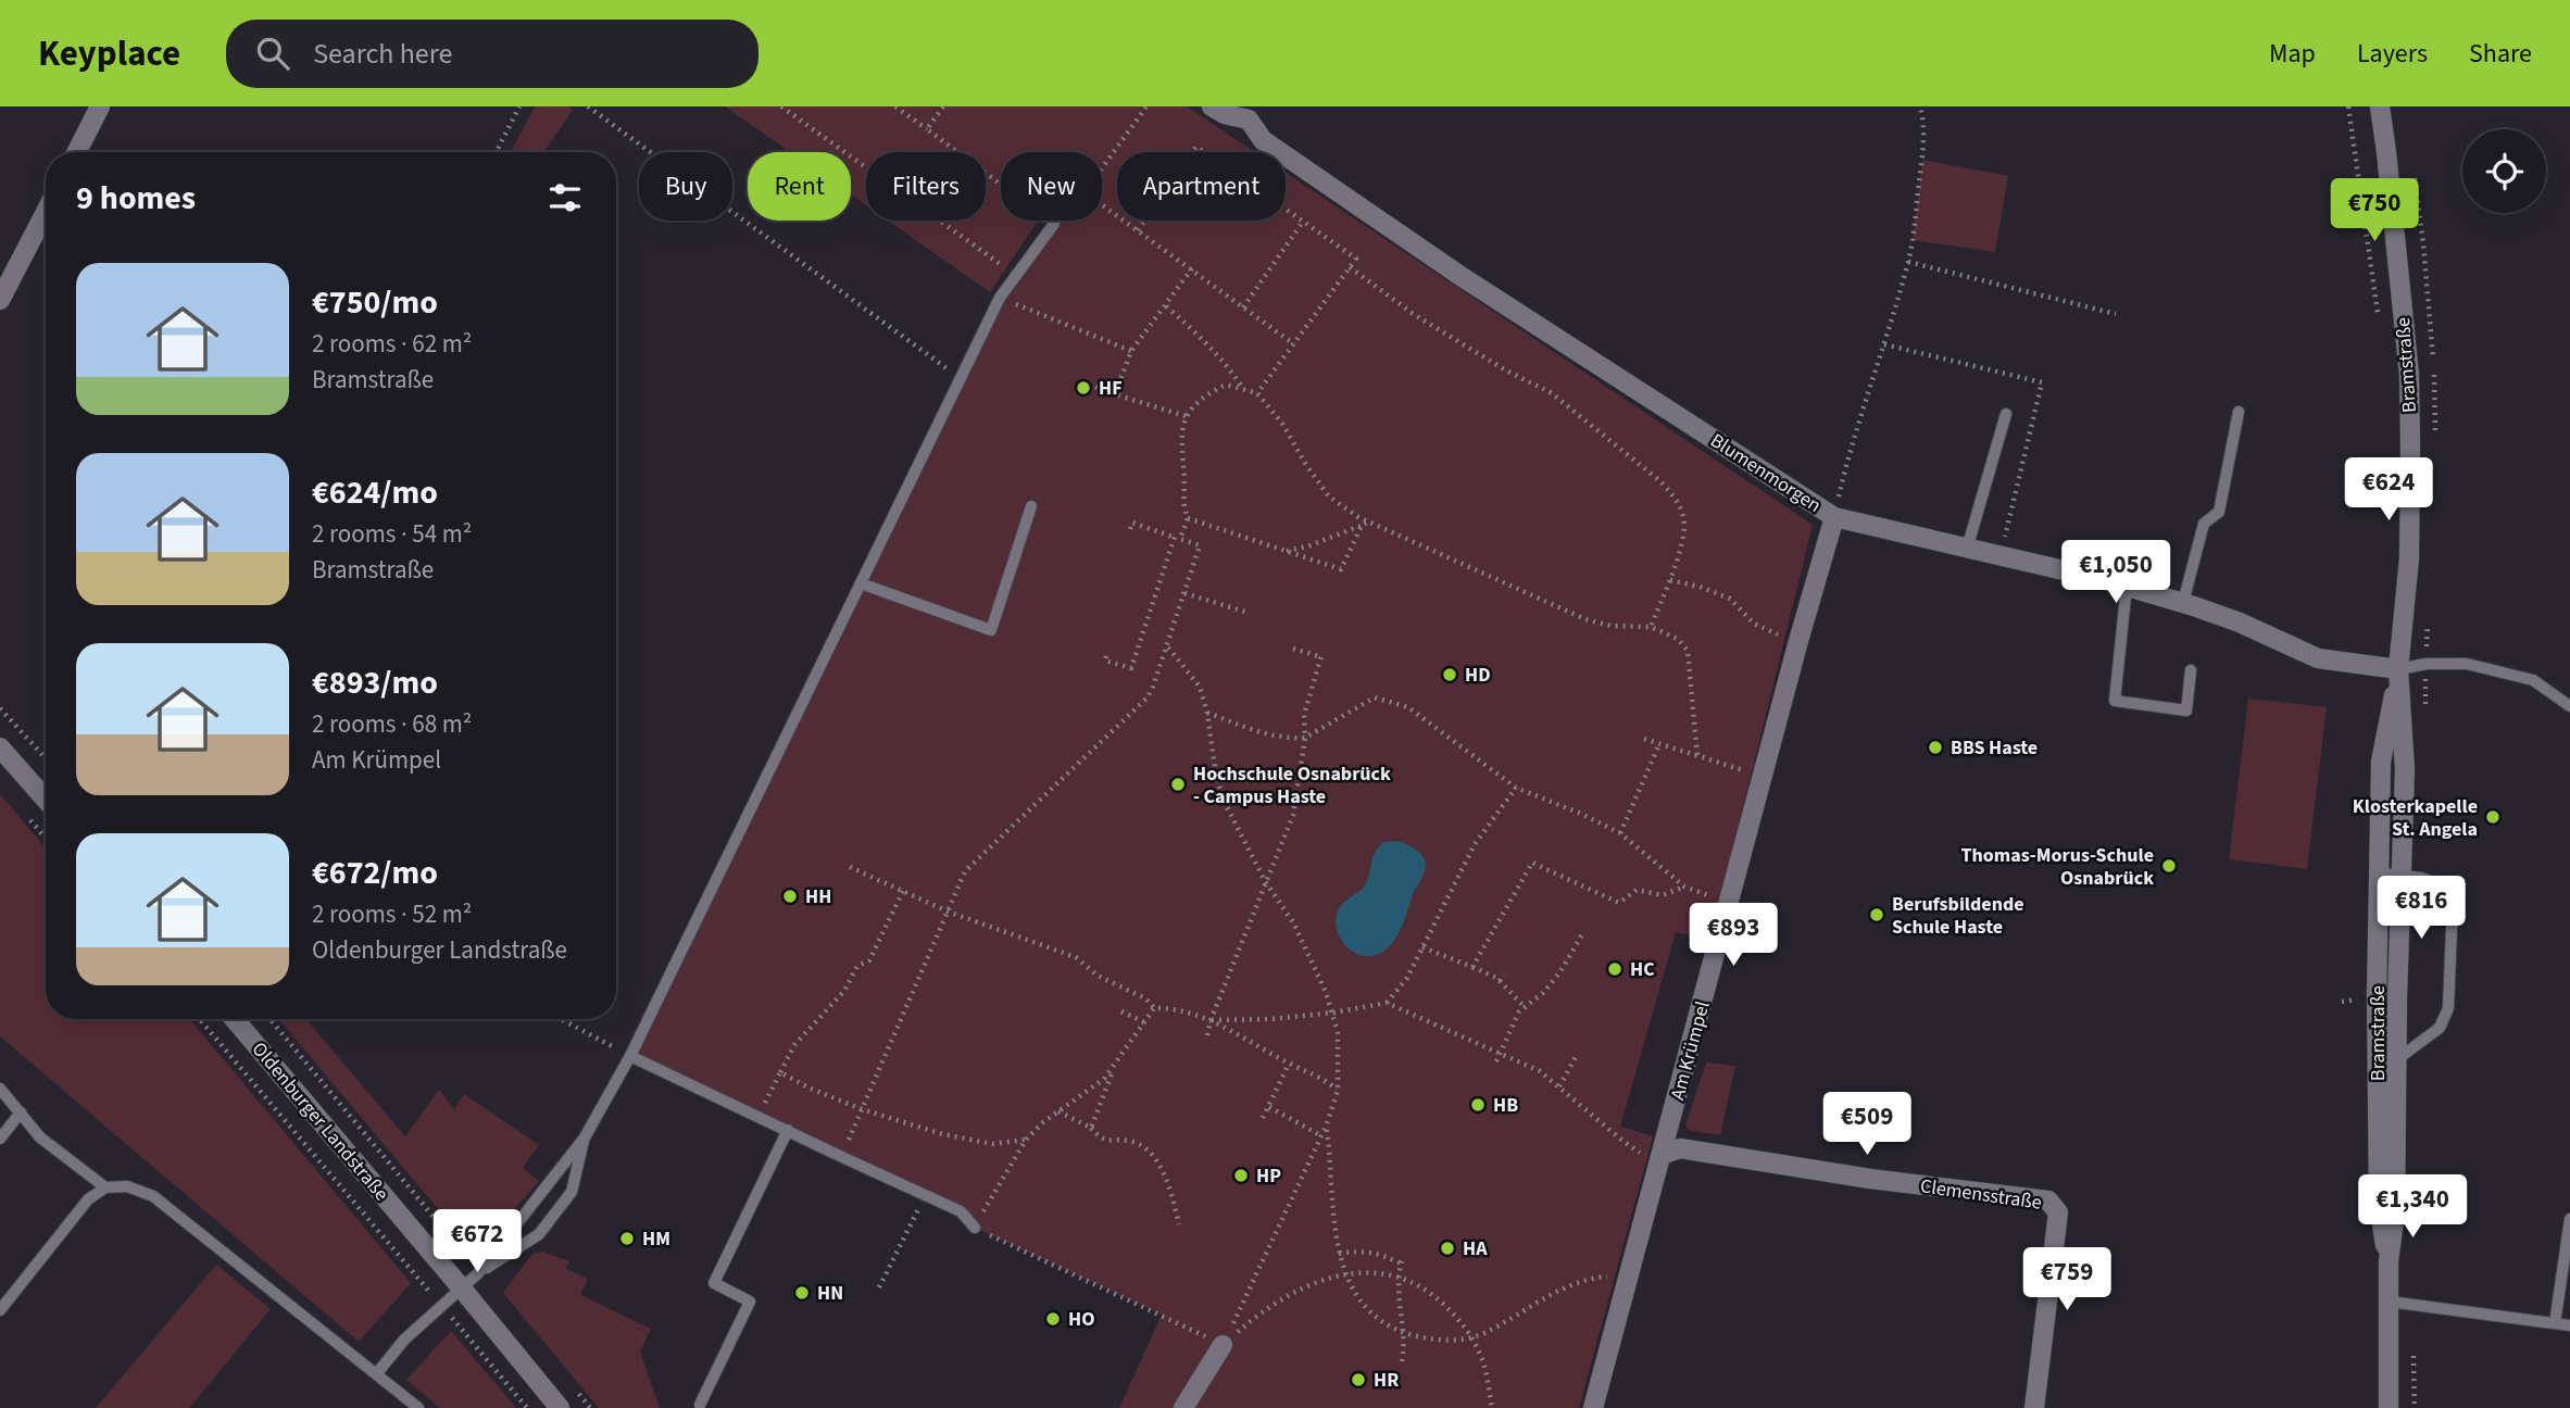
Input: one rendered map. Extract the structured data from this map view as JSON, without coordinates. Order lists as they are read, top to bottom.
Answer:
{
  "streets": {
    "street": [
      "Bramstraße",
      "Blumenmorgen",
      "Am Krümpel",
      "Oldenburger Landstraße",
      "Clemensstraße"
    ]
  },
  "crossings": [
    ["Bramstraße", "Blumenmorgen"],
    ["Blumenmorgen", "Am Krümpel"],
    ["Am Krümpel", "Clemensstraße"]
  ],
  "places": [
    "HF",
    "HD",
    "BBS Haste",
    "Hochschule Osnabrück - Campus Haste",
    "Klosterkapelle St. Angela",
    "Thomas-Morus-Schule Osnabrück",
    "HH",
    "Berufsbildende Schule Haste",
    "HC",
    "HB",
    "HP",
    "HM",
    "HA",
    "HN",
    "HO",
    "HR"
  ],
  "page": {
    "header": "Keyplace",
    "search": "Search here",
    "nav": ["Map", "Layers", "Share"],
    "chip": [
      "Buy",
      "Rent",
      "Filters",
      "New",
      "Apartment"
    ],
    "heading": "9 homes",
    "price": [
      "€750",
      "€624",
      "€1,050",
      "€816",
      "€893",
      "€509",
      "€1,340",
      "€672",
      "€759"
    ],
    "list": [
      {
        "name": "€750/mo",
        "note": "2 rooms · 62 m² · Bramstraße"
      },
      {
        "name": "€624/mo",
        "note": "2 rooms · 54 m² · Bramstraße"
      },
      {
        "name": "€893/mo",
        "note": "2 rooms · 68 m² · Am Krümpel"
      },
      {
        "name": "€672/mo",
        "note": "2 rooms · 52 m² · Oldenburger Landstraße"
      }
    ]
  }
}
